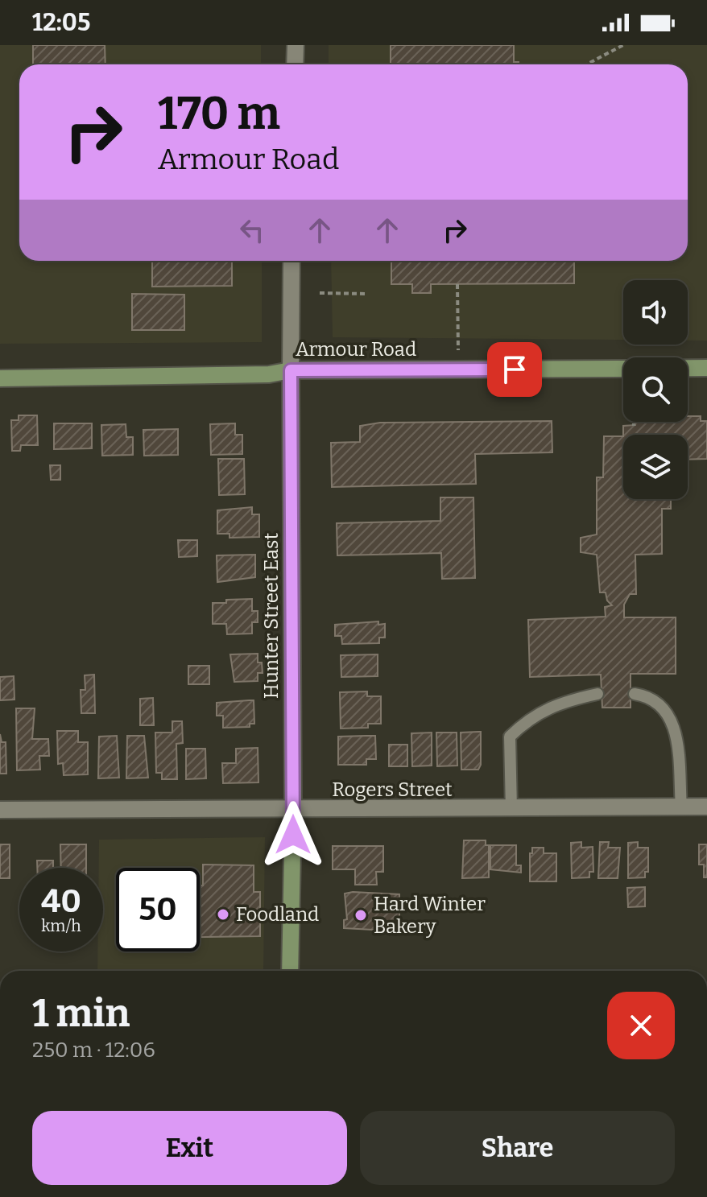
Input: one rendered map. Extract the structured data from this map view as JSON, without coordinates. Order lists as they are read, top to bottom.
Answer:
{
  "streets": {
    "main road": ["Armour Road", "Hunter Street East"],
    "street": ["Rogers Street"]
  },
  "crossings": [
    ["Armour Road", "Hunter Street East"],
    ["Hunter Street East", "Rogers Street"]
  ],
  "places": ["Foodland", "Hard Winter Bakery"],
  "page": {
    "status": "12:05",
    "turn": ["170 m", "Armour Road"],
    "speed": "40 km/h",
    "limit": "50",
    "heading": ["1 min", "250 m · 12:06"],
    "buttons": ["Exit", "Share"]
  }
}
